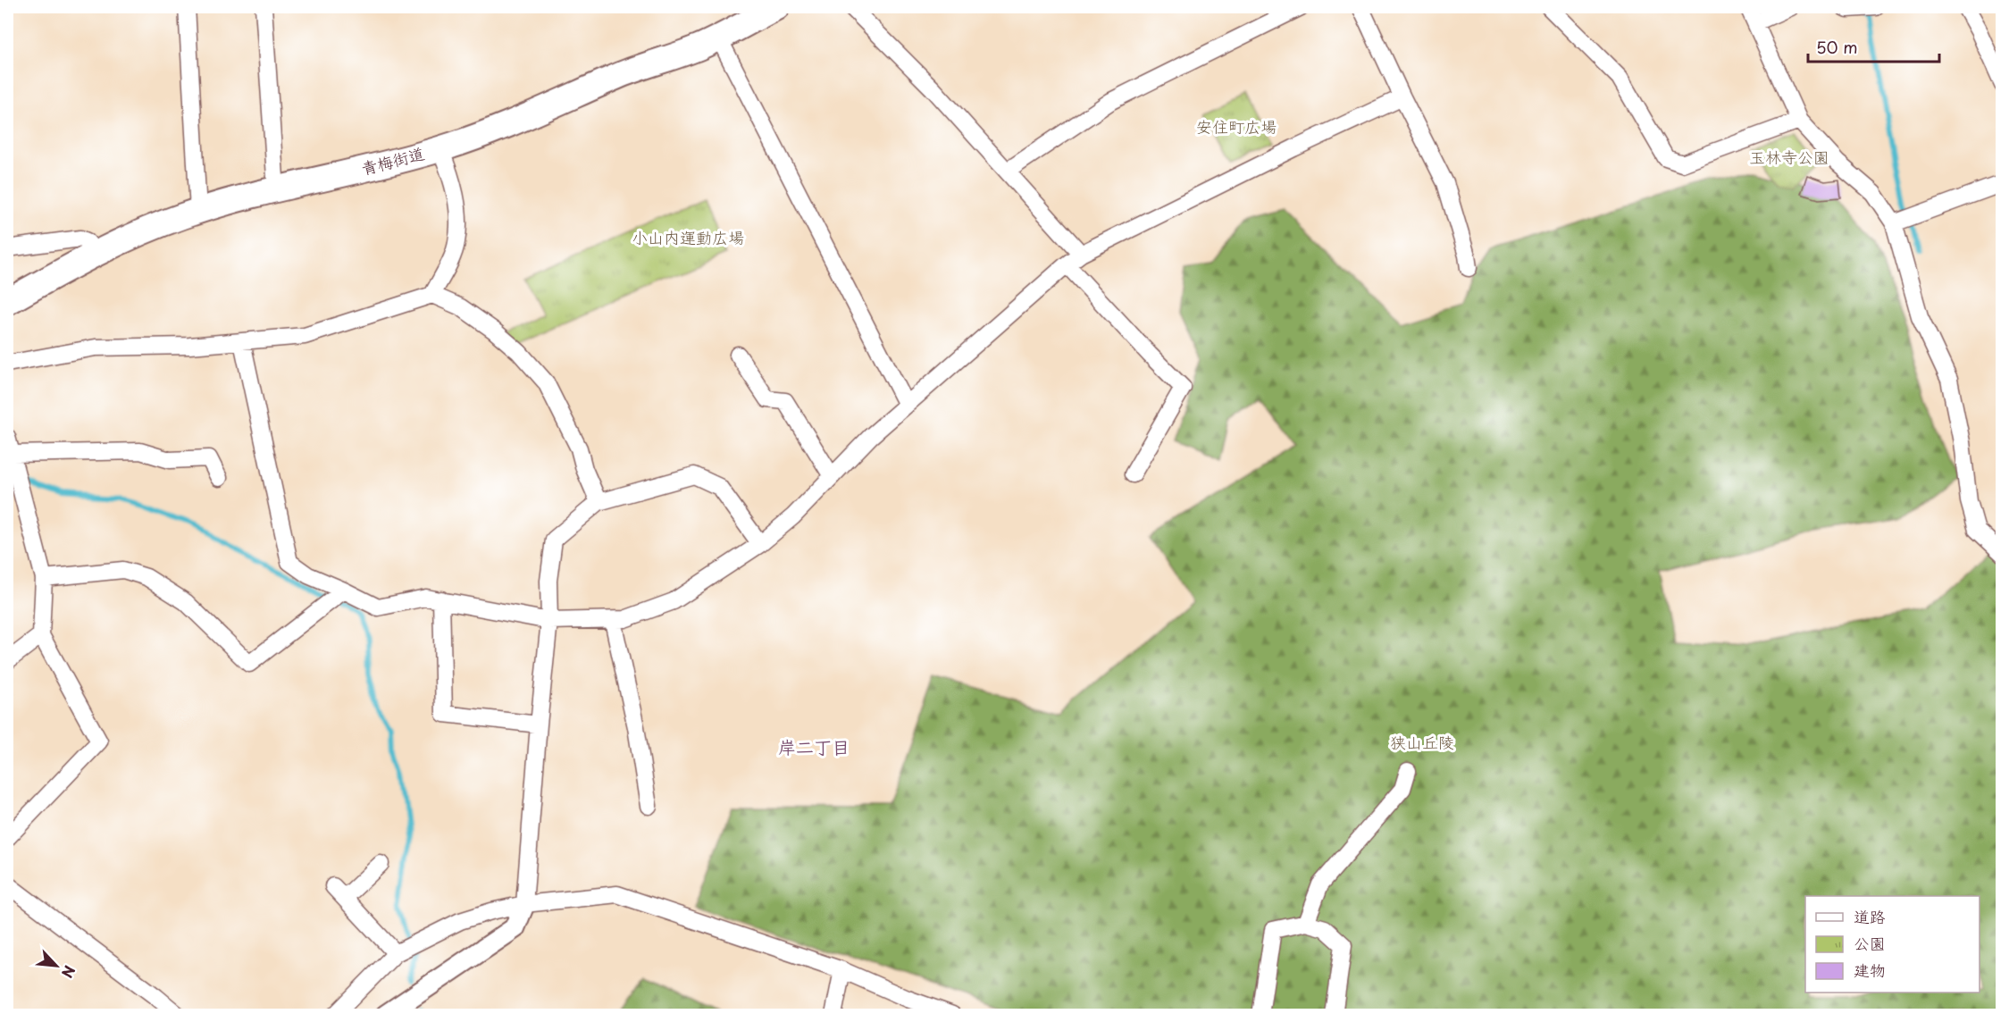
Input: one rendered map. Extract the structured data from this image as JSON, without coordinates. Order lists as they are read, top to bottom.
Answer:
{
  "streets": {
    "main road": ["青梅街道"]
  },
  "districts": ["岸二丁目"],
  "parks": [
    "安住町広場",
    "玉林寺公園",
    "小山内運動広場",
    "狭山丘陵"
  ],
  "legend": ["道路", "公園", "建物"],
  "scale_bar": "50 m",
  "north": "bottom right"
}
